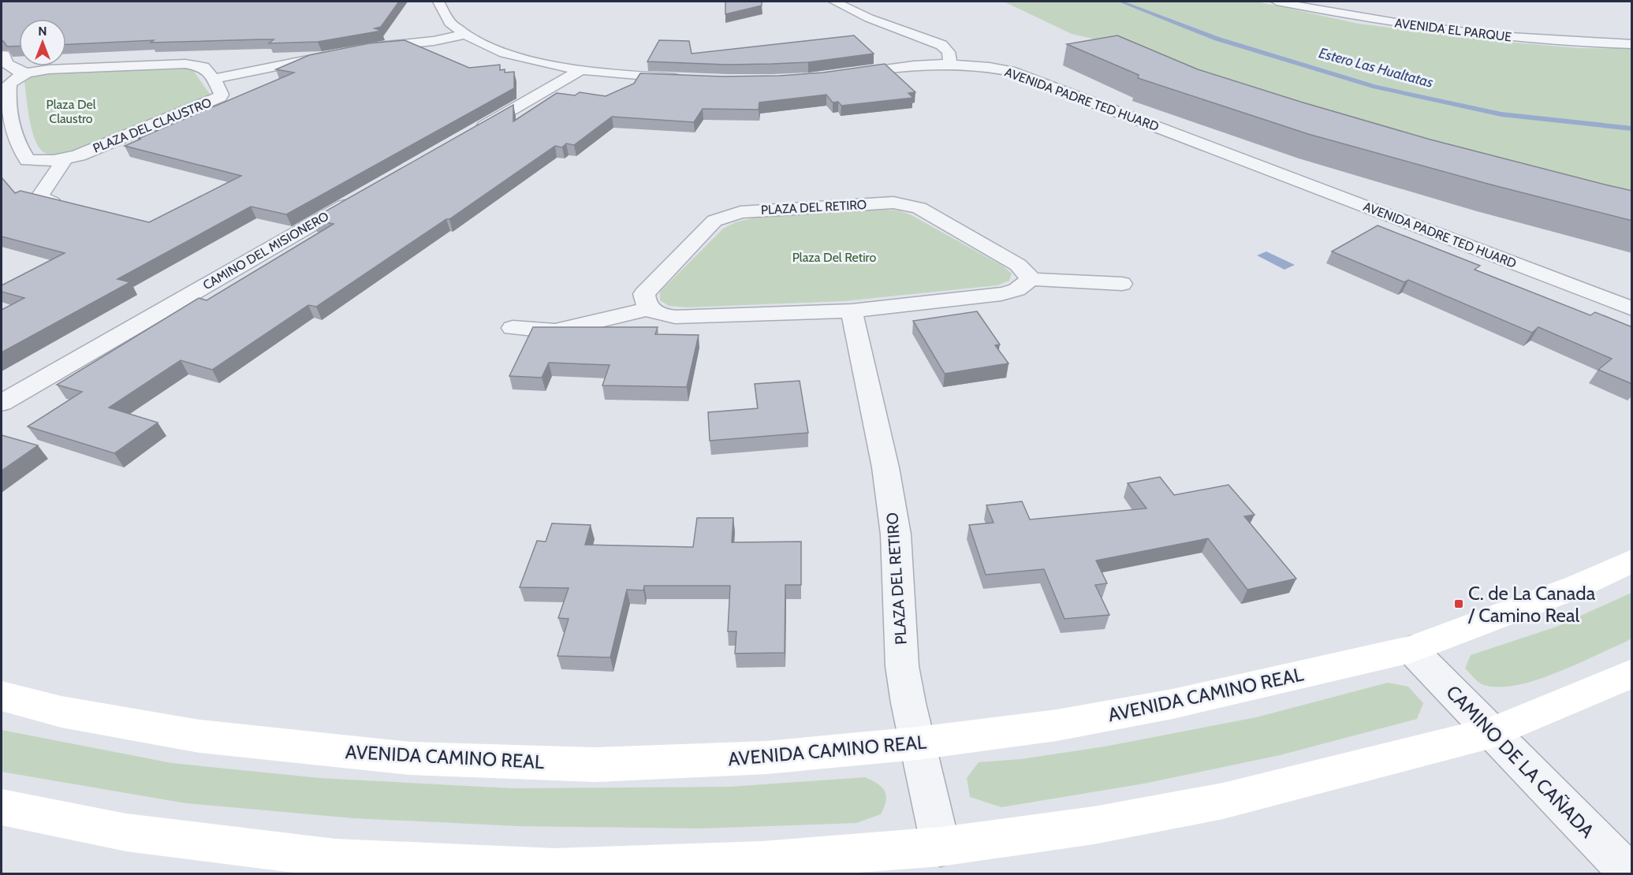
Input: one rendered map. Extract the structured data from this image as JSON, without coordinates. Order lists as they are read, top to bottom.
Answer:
{
  "streets": {
    "main road": ["AVENIDA CAMINO REAL"],
    "street": [
      "AVENIDA EL PARQUE",
      "AVENIDA PADRE TED HUARD",
      "PLAZA DEL CLAUSTRO",
      "PLAZA DEL RETIRO",
      "CAMINO DEL MISIONERO",
      "CAMINO DE LA CAÑADA"
    ]
  },
  "crossings": [
    ["PLAZA DEL RETIRO", "AVENIDA CAMINO REAL"],
    ["AVENIDA CAMINO REAL", "CAMINO DE LA CAÑADA"]
  ],
  "water": ["Estero Las Hualtatas"],
  "parks": ["Plaza Del Claustro", "Plaza Del Retiro"],
  "places": {
    "transit": ["C. de La Canada / Camino Real"]
  },
  "north": "top"
}
